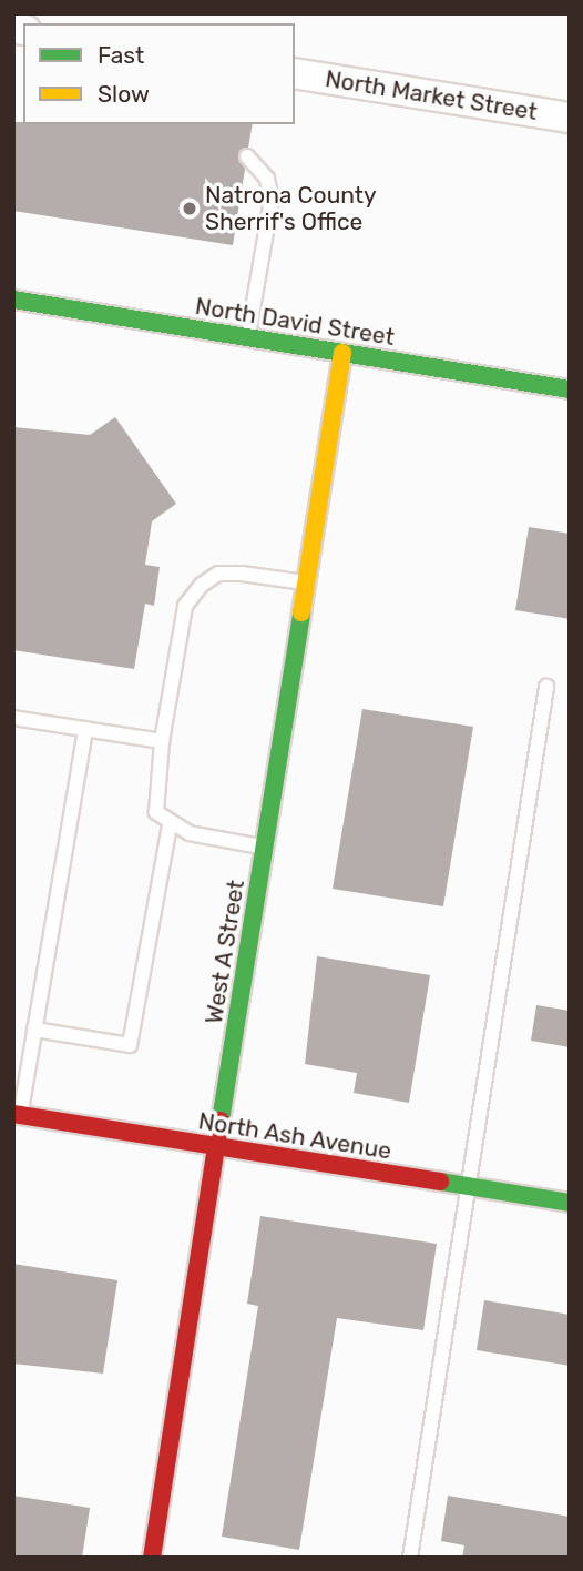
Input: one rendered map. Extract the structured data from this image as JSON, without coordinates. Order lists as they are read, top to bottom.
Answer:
{
  "streets": {
    "street": [
      "North Market Street",
      "North David Street",
      "West A Street",
      "North Ash Avenue"
    ]
  },
  "crossings": [
    ["North David Street", "West A Street"],
    ["West A Street", "North Ash Avenue"]
  ],
  "places": ["Natrona County Sherrif's Office"],
  "legend": ["Fast", "Slow"]
}
